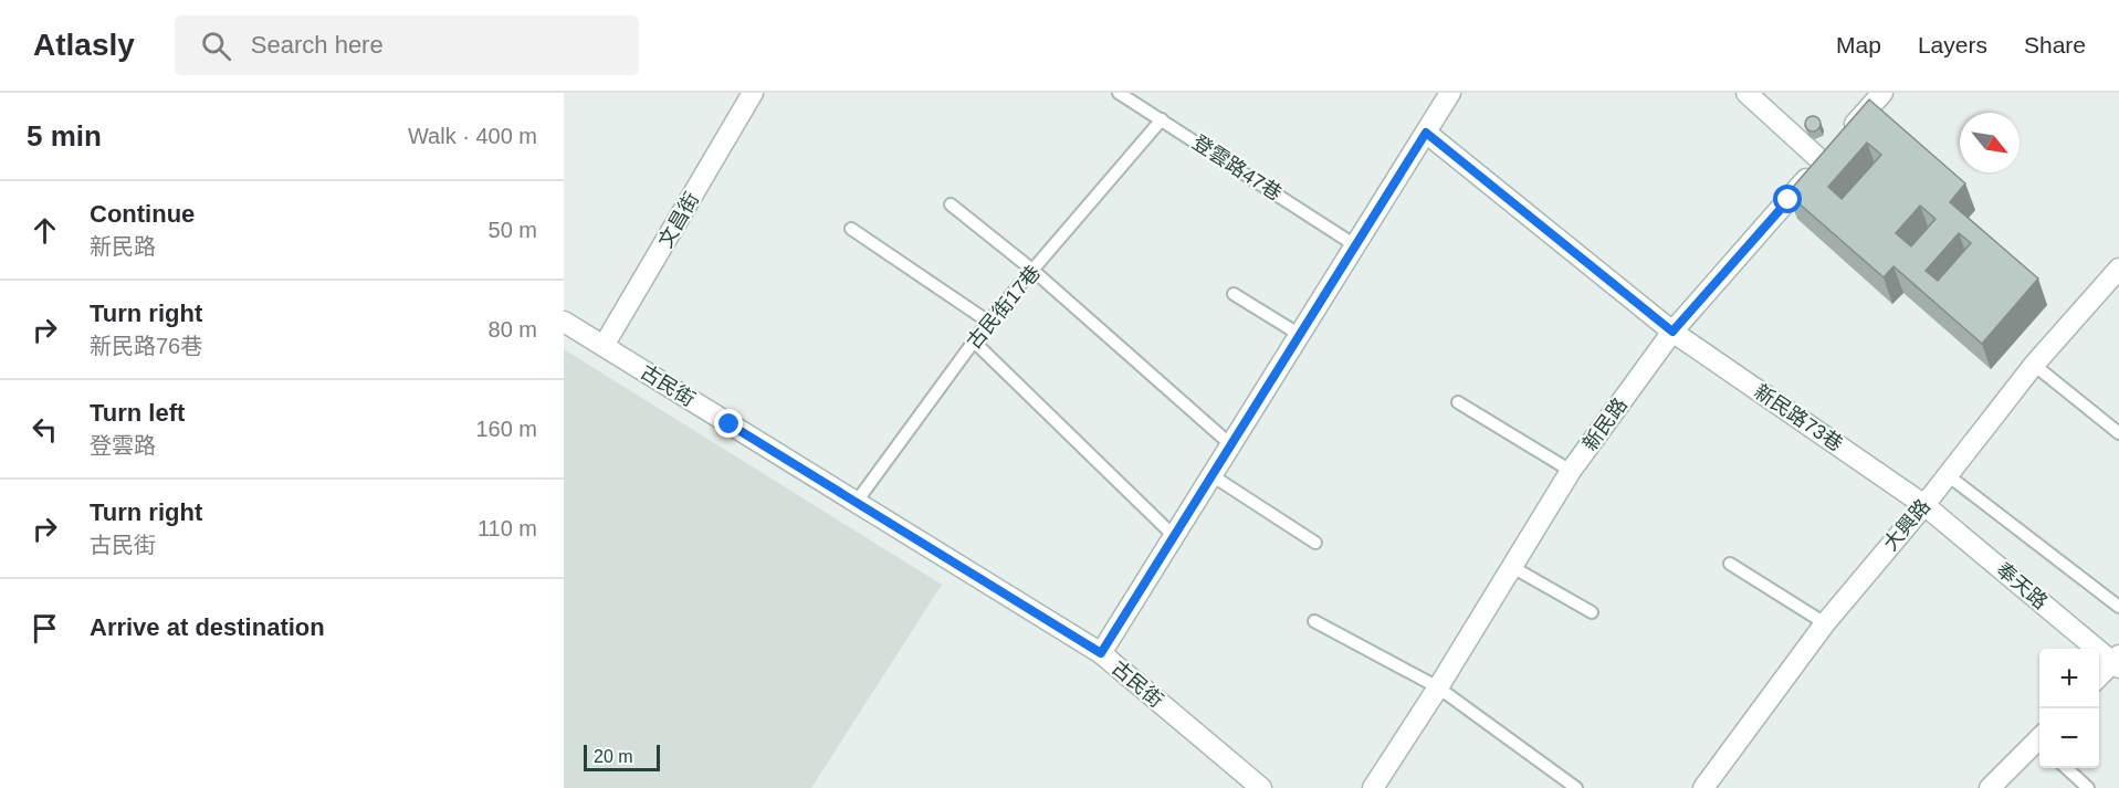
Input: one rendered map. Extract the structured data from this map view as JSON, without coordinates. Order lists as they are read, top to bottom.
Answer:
{
  "streets": {
    "street": [
      "文昌街",
      "古民街",
      "新民路73巷",
      "新民路",
      "大興路",
      "奉天路"
    ],
    "lane": ["登雲路47巷", "古民街17巷"]
  },
  "crossings": [
    ["登雲路47巷", "古民街17巷"],
    ["文昌街", "古民街"],
    ["古民街17巷", "古民街"],
    ["新民路73巷", "新民路"],
    ["新民路73巷", "大興路"],
    ["新民路73巷", "奉天路"],
    ["大興路", "奉天路"]
  ],
  "scale_bar": "20 m",
  "north": "bottom right",
  "page": {
    "header": "Atlasly",
    "search": "Search here",
    "nav": ["Map", "Layers", "Share"],
    "heading": ["5 min", "Walk · 400 m"],
    "list": [
      ["Continue", "新民路", "50 m"],
      ["Turn right", "新民路76巷", "80 m"],
      ["Turn left", "登雲路", "160 m"],
      ["Turn right", "古民街", "110 m"],
      "Arrive at destination"
    ],
    "map_buttons": ["+", "−"],
    "scale": "20 m"
  }
}
